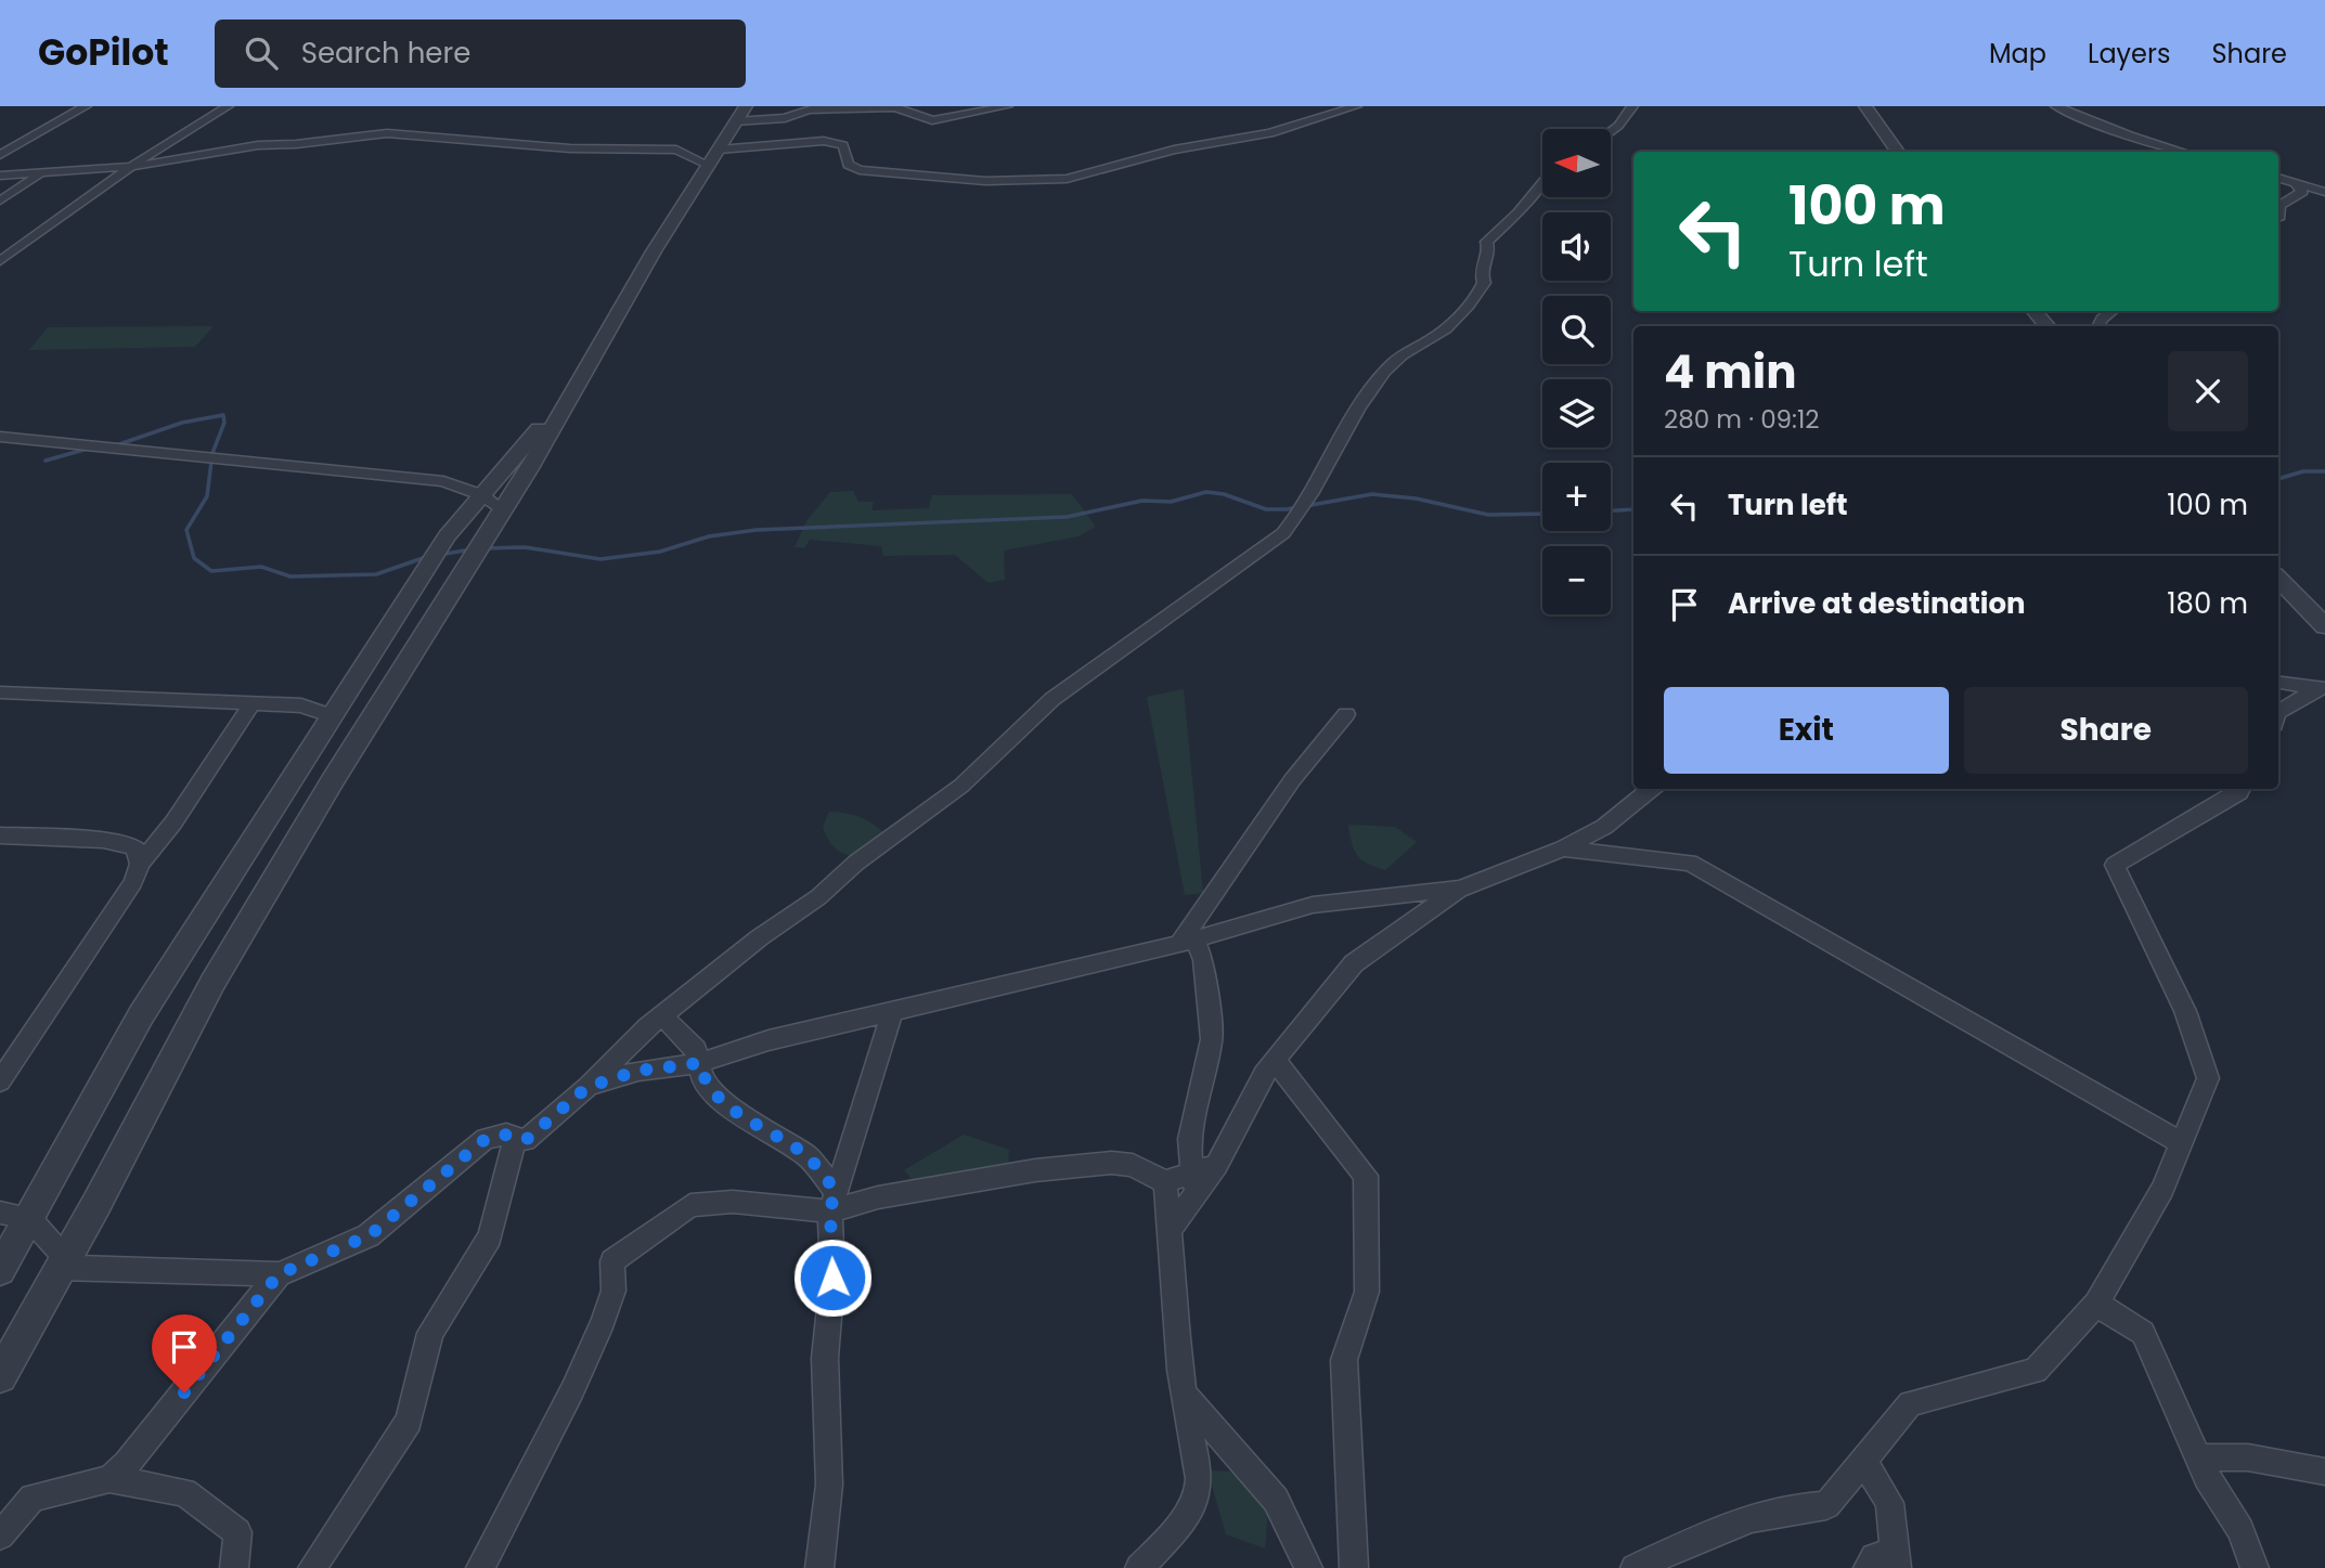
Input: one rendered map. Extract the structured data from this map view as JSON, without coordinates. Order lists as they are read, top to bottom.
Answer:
{
  "north": "left",
  "page": {
    "header": "GoPilot",
    "search": "Search here",
    "nav": ["Map", "Layers", "Share"],
    "map_buttons": ["+", "−"],
    "turn": ["100 m", "Turn left"],
    "heading": ["4 min", "280 m · 09:12"],
    "list": [
      {
        "name": "Turn left",
        "value": "100 m"
      },
      {
        "name": "Arrive at destination",
        "value": "180 m"
      }
    ],
    "buttons": ["Exit", "Share"]
  }
}
